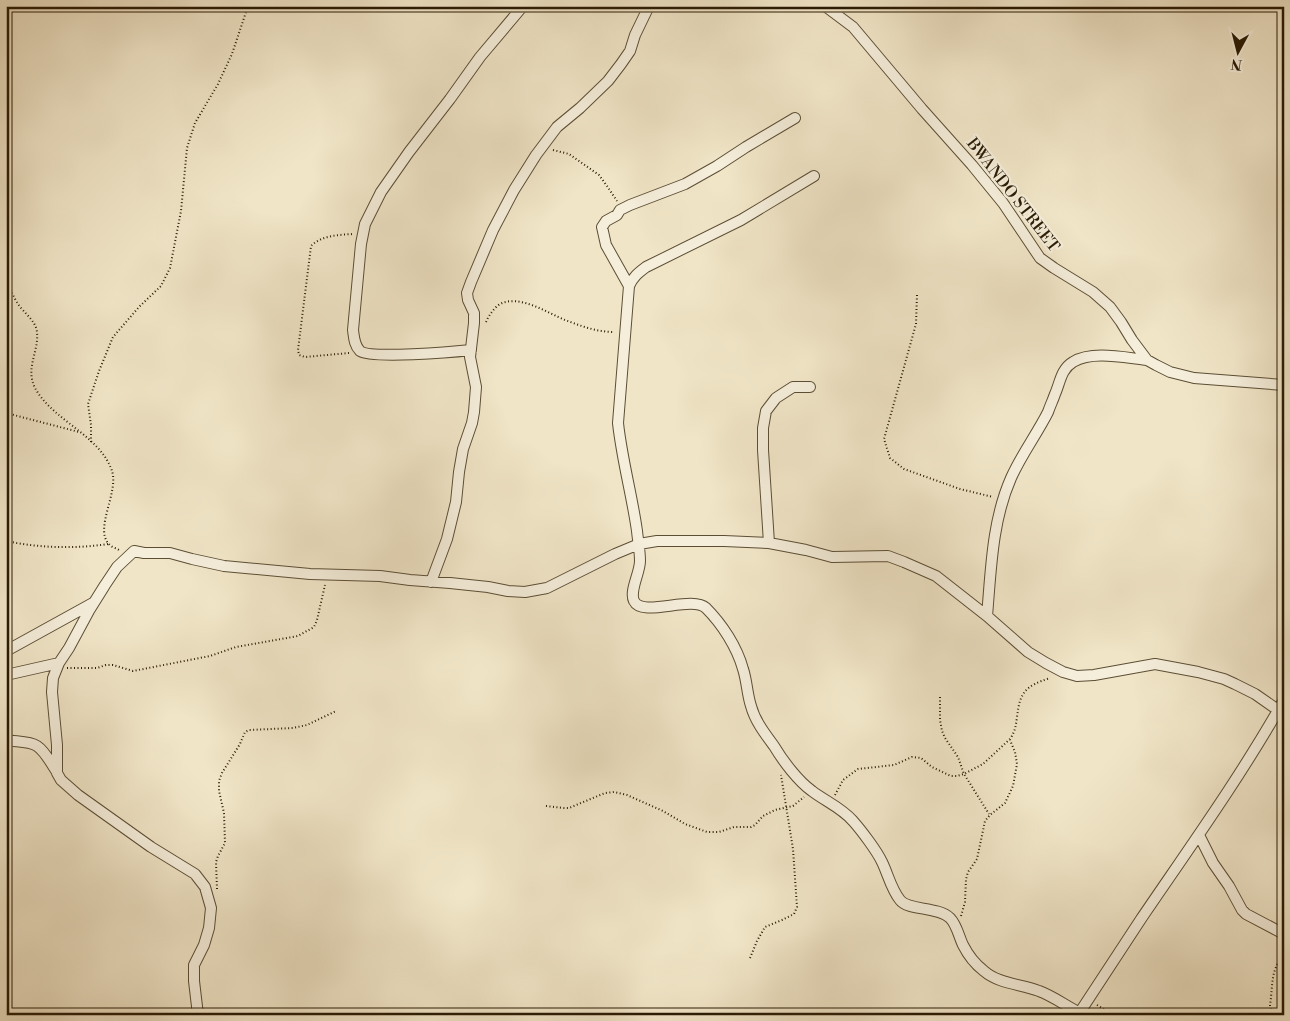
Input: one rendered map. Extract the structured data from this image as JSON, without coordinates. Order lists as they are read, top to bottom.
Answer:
{
  "streets": {
    "street": ["BWANDO STREET"]
  },
  "north": "bottom"
}
